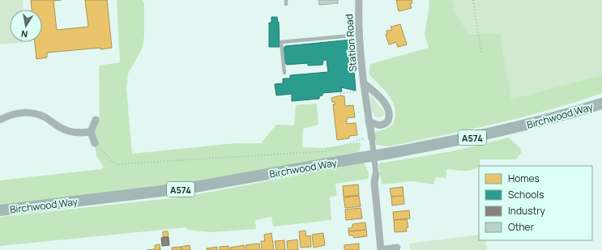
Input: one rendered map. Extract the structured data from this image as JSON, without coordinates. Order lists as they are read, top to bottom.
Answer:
{
  "streets": {
    "main road": ["Birchwood Way", "A574"],
    "street": ["Station Road"]
  },
  "legend": [
    "Homes",
    "Schools",
    "Industry",
    "Other"
  ],
  "north": "bottom"
}
